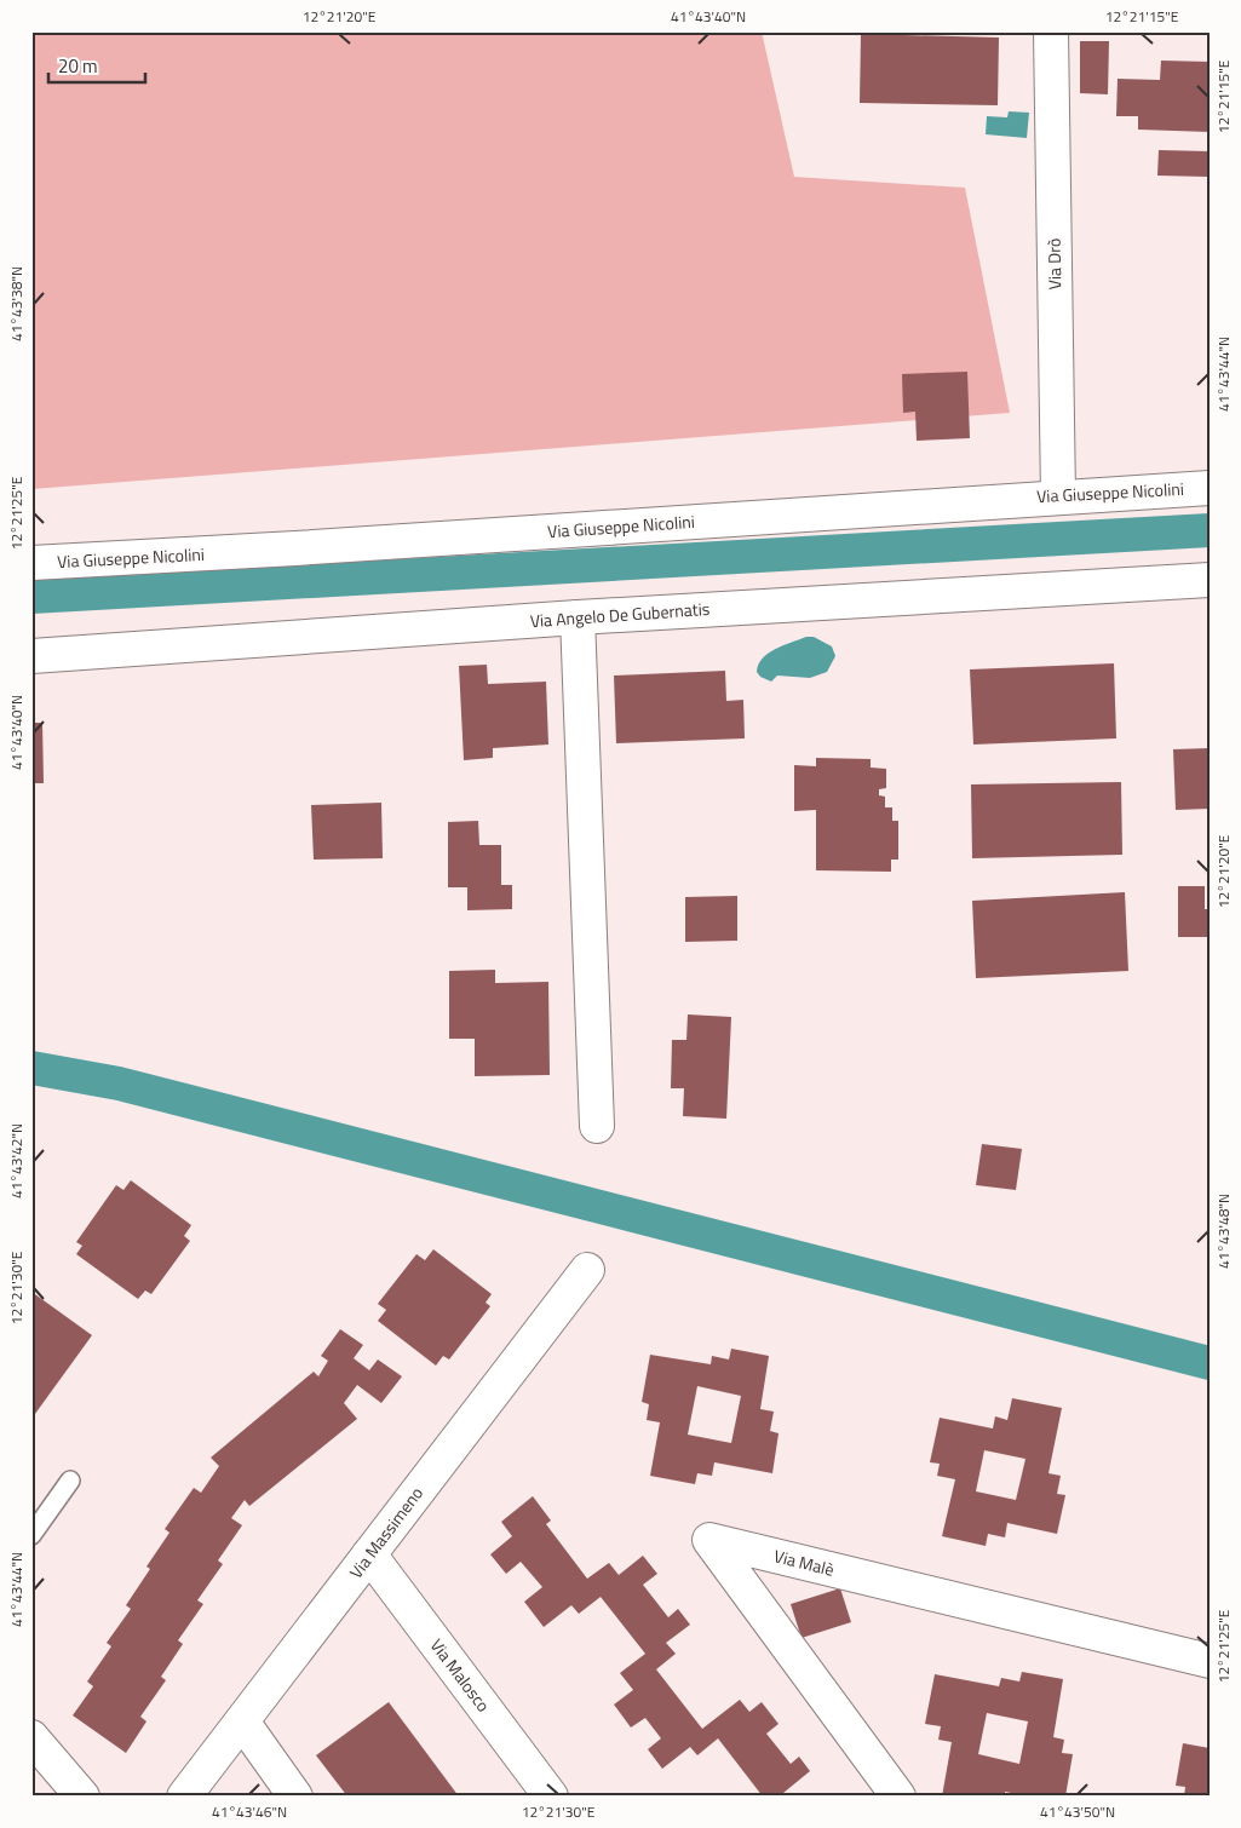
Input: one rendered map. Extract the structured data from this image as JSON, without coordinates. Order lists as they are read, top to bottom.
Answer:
{
  "streets": {
    "street": [
      "Via Drò",
      "Via Giuseppe Nicolini",
      "Via Angelo De Gubernatis",
      "Via Massimeno",
      "Via Malè",
      "Via Malosco"
    ]
  },
  "crossings": [
    ["Via Drò", "Via Giuseppe Nicolini"],
    ["Via Massimeno", "Via Malosco"]
  ],
  "scale_bar": "20 m",
  "coordinates": [
    "12°21'20\"E",
    "41°43'40\"N",
    "12°21'15\"E",
    "41°43'38\"N",
    "41°43'44\"N",
    "12°21'25\"E",
    "41°43'42\"N",
    "41°43'48\"N",
    "12°21'30\"E",
    "41°43'46\"N",
    "41°43'50\"N"
  ]
}
